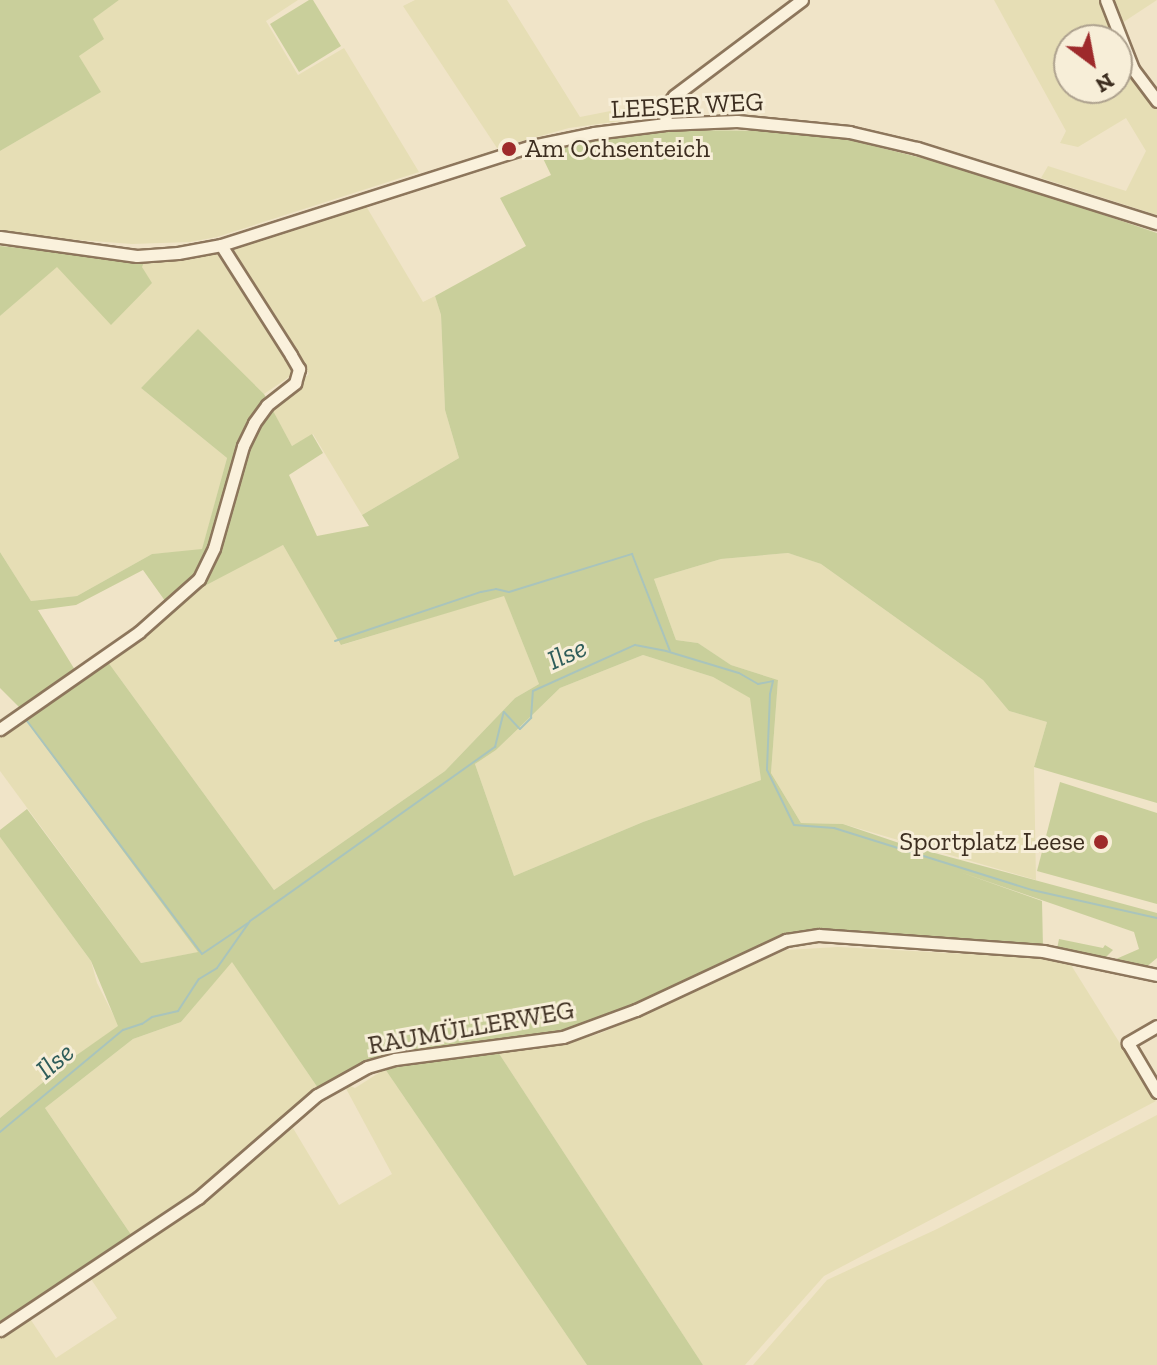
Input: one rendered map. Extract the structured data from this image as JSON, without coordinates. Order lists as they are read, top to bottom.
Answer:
{
  "streets": {
    "street": ["LEESER WEG", "RAUMÜLLERWEG"]
  },
  "water": ["Ilse"],
  "places": ["Am Ochsenteich", "Sportplatz Leese"],
  "north": "bottom right"
}
